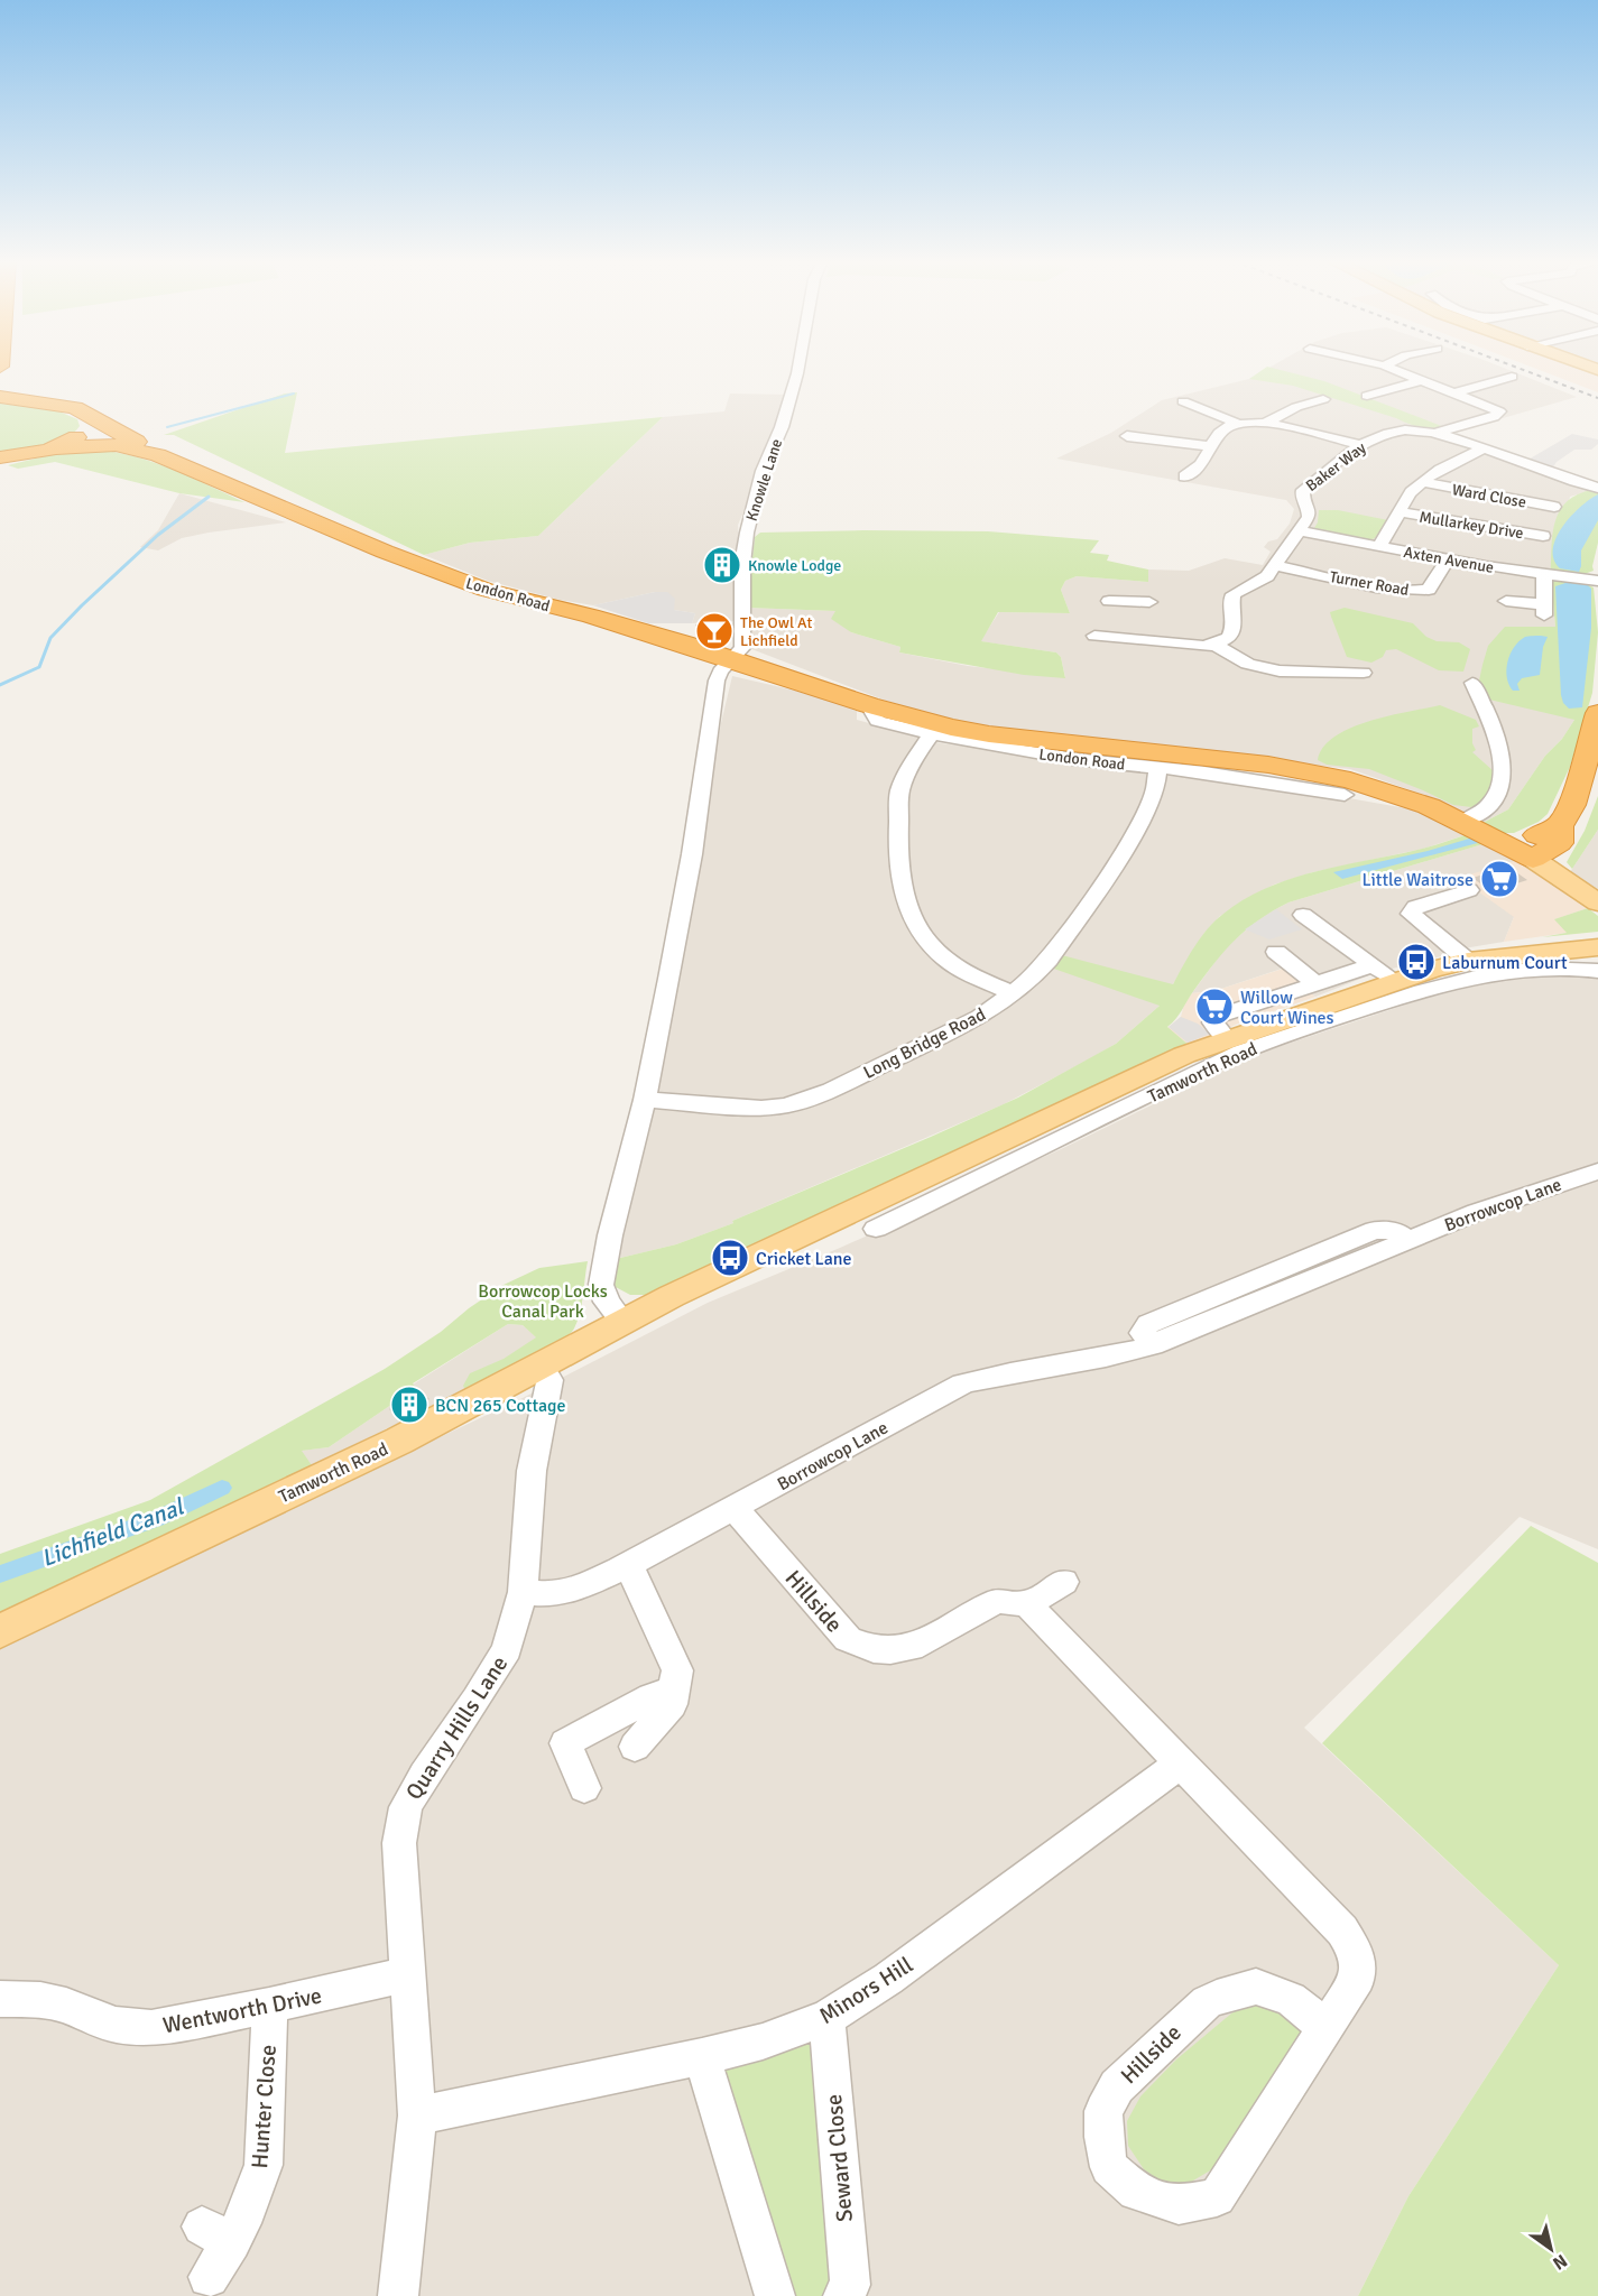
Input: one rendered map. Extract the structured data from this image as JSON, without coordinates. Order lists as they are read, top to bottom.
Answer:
{
  "streets": {
    "highway": ["London Road"],
    "main road": ["Tamworth Road"],
    "street": [
      "Baker Way",
      "Knowle Lane",
      "Ward Close",
      "Mullarkey Drive",
      "Axten Avenue",
      "Turner Road",
      "Long Bridge Road",
      "Borrowcop Lane",
      "Hillside",
      "Quarry Hills Lane",
      "Minors Hill",
      "Wentworth Drive",
      "Hunter Close",
      "Seward Close"
    ]
  },
  "crossings": [
    ["Baker Way", "Axten Avenue"],
    ["Knowle Lane", "London Road"],
    ["Axten Avenue", "Turner Road"],
    ["London Road", "Long Bridge Road"],
    ["Tamworth Road", "Quarry Hills Lane"],
    ["Borrowcop Lane", "Hillside"],
    ["Borrowcop Lane", "Quarry Hills Lane"],
    ["Hillside", "Minors Hill"],
    ["Quarry Hills Lane", "Minors Hill"],
    ["Quarry Hills Lane", "Wentworth Drive"],
    ["Minors Hill", "Seward Close"],
    ["Wentworth Drive", "Hunter Close"]
  ],
  "water": ["Lichfield Canal"],
  "parks": ["Borrowcop Locks Canal Park"],
  "places": {
    "building": ["Knowle Lodge", "BCN 265 Cottage"],
    "bar": ["The Owl At Lichfield"],
    "supermarket": ["Little Waitrose", "Willow Court Wines"],
    "bus stop": ["Laburnum Court", "Cricket Lane"]
  },
  "north": "bottom right"
}
